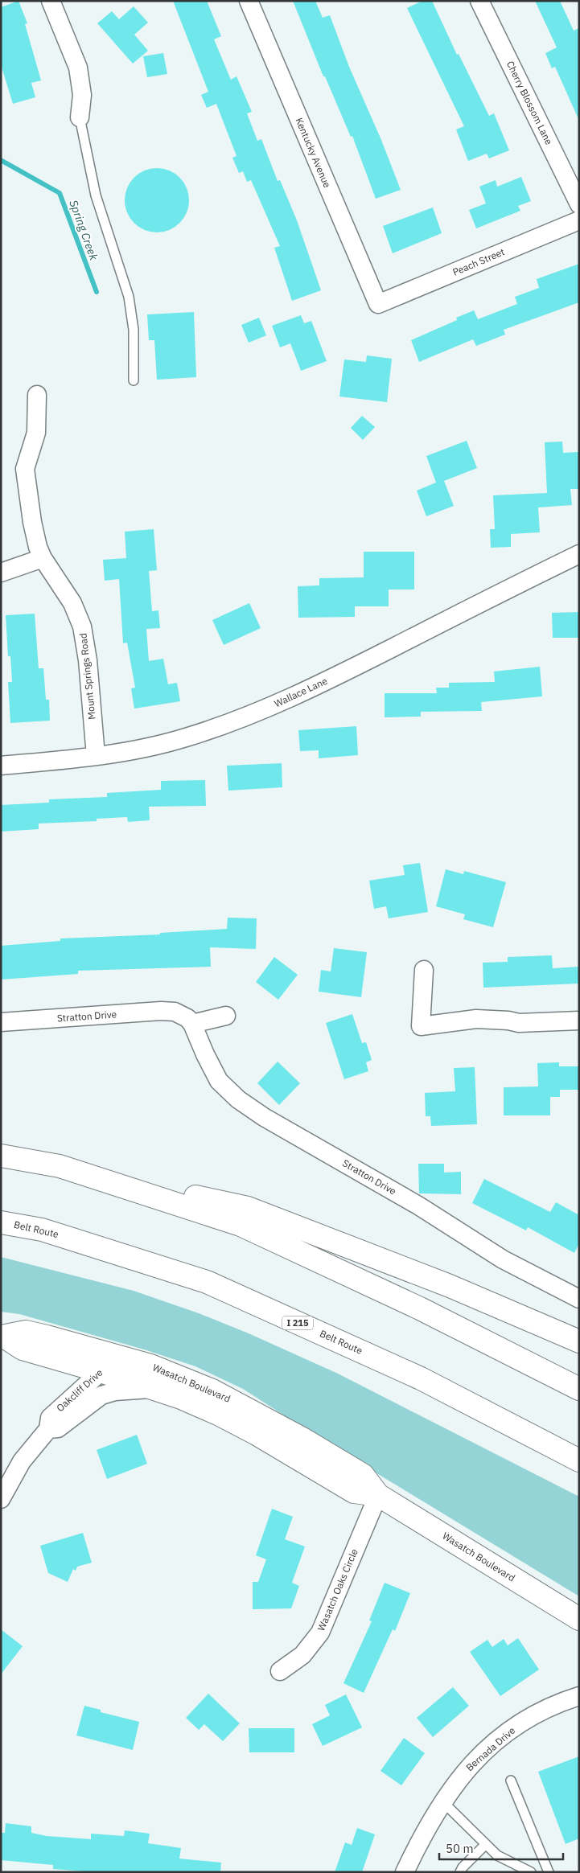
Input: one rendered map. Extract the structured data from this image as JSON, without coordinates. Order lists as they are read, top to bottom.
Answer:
{
  "streets": {
    "main road": ["Belt Route", "I 215", "Wasatch Boulevard"],
    "street": [
      "Cherry Blossom Lane",
      "Kentucky Avenue",
      "Peach Street",
      "Mount Springs Road",
      "Wallace Lane",
      "Stratton Drive",
      "Oakcliff Drive",
      "Wasatch Oaks Circle",
      "Bernada Drive"
    ]
  },
  "crossings": [
    ["Kentucky Avenue", "Peach Street"],
    ["Mount Springs Road", "Wallace Lane"],
    ["Wasatch Boulevard", "Oakcliff Drive"],
    ["Wasatch Boulevard", "Wasatch Oaks Circle"]
  ],
  "water": ["Spring Creek"],
  "scale_bar": "50 m"
}
